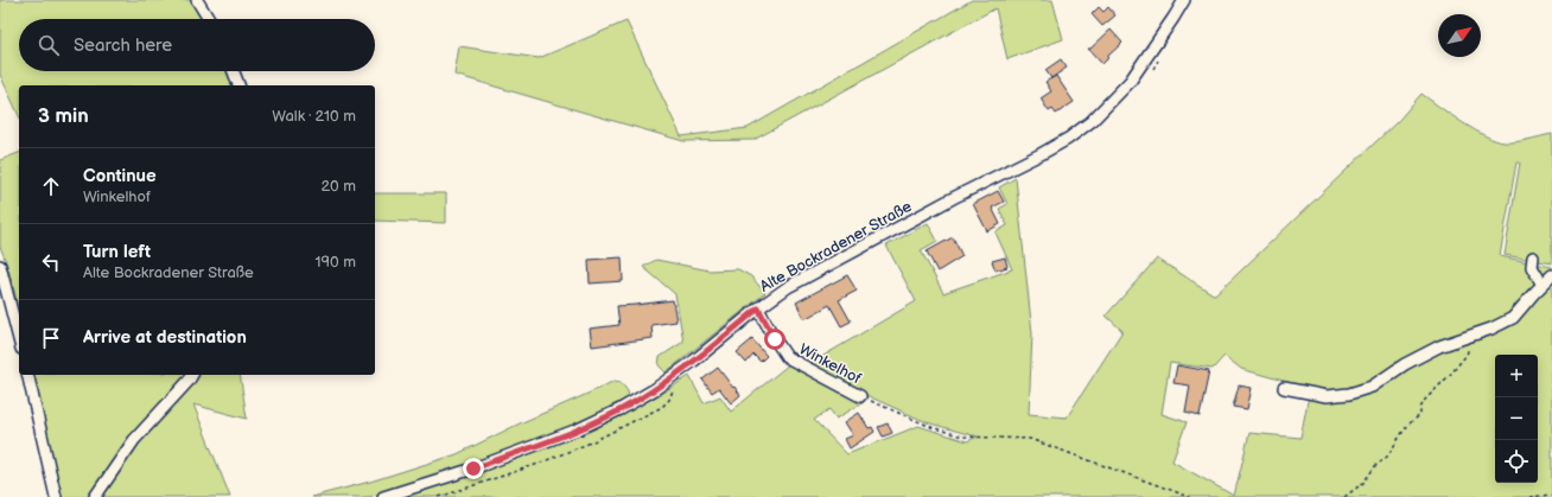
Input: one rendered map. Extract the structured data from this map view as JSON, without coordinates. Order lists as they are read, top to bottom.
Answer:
{
  "streets": {
    "street": ["Alte Bockradener Straße", "Winkelhof"]
  },
  "crossings": [
    ["Alte Bockradener Straße", "Winkelhof"]
  ],
  "north": "top right",
  "page": {
    "search": "Search here",
    "heading": ["3 min", "Walk · 210 m"],
    "list": [
      ["Continue", "Winkelhof", "20 m"],
      ["Turn left", "Alte Bockradener Straße", "190 m"],
      "Arrive at destination"
    ],
    "map_buttons": ["+", "−"]
  }
}
